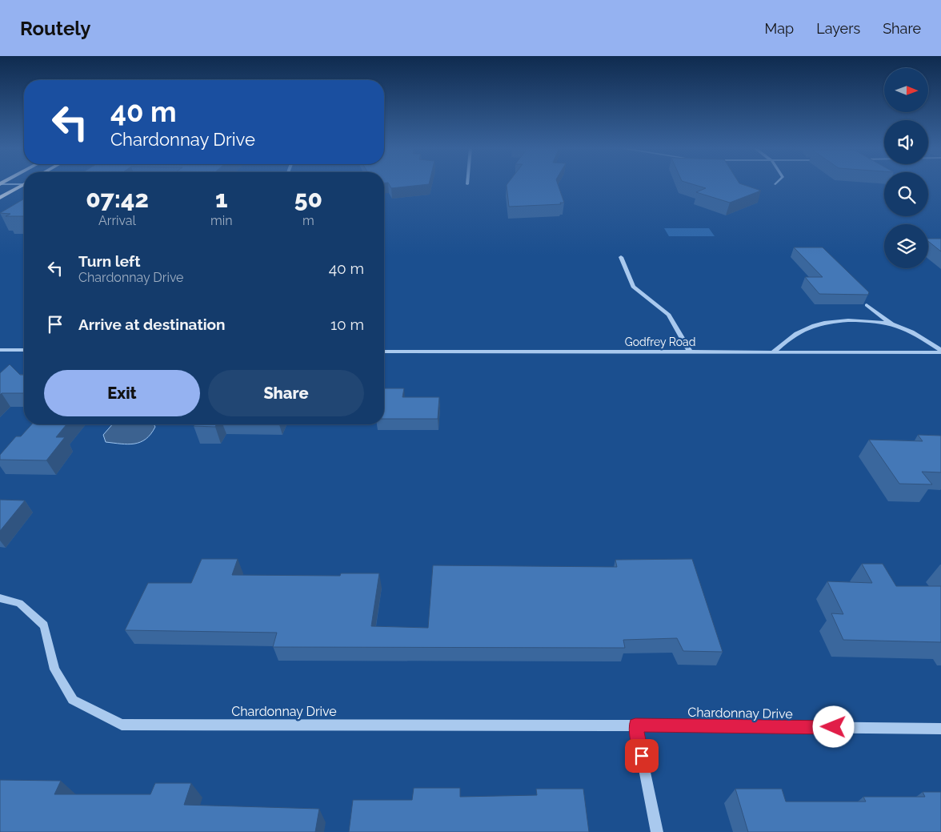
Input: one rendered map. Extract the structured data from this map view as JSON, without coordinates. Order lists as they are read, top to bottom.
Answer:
{
  "streets": {
    "street": ["Godfrey Road", "Chardonnay Drive"]
  },
  "north": "right",
  "page": {
    "header": "Routely",
    "nav": ["Map", "Layers", "Share"],
    "turn": ["40 m", "Chardonnay Drive"],
    "eta": [
      "07:42",
      "Arrival",
      "1",
      "min",
      "50",
      "m"
    ],
    "list": [
      {
        "name": "Turn left",
        "note": "Chardonnay Drive",
        "value": "40 m"
      },
      {
        "name": "Arrive at destination",
        "value": "10 m"
      }
    ],
    "buttons": ["Exit", "Share"]
  }
}
